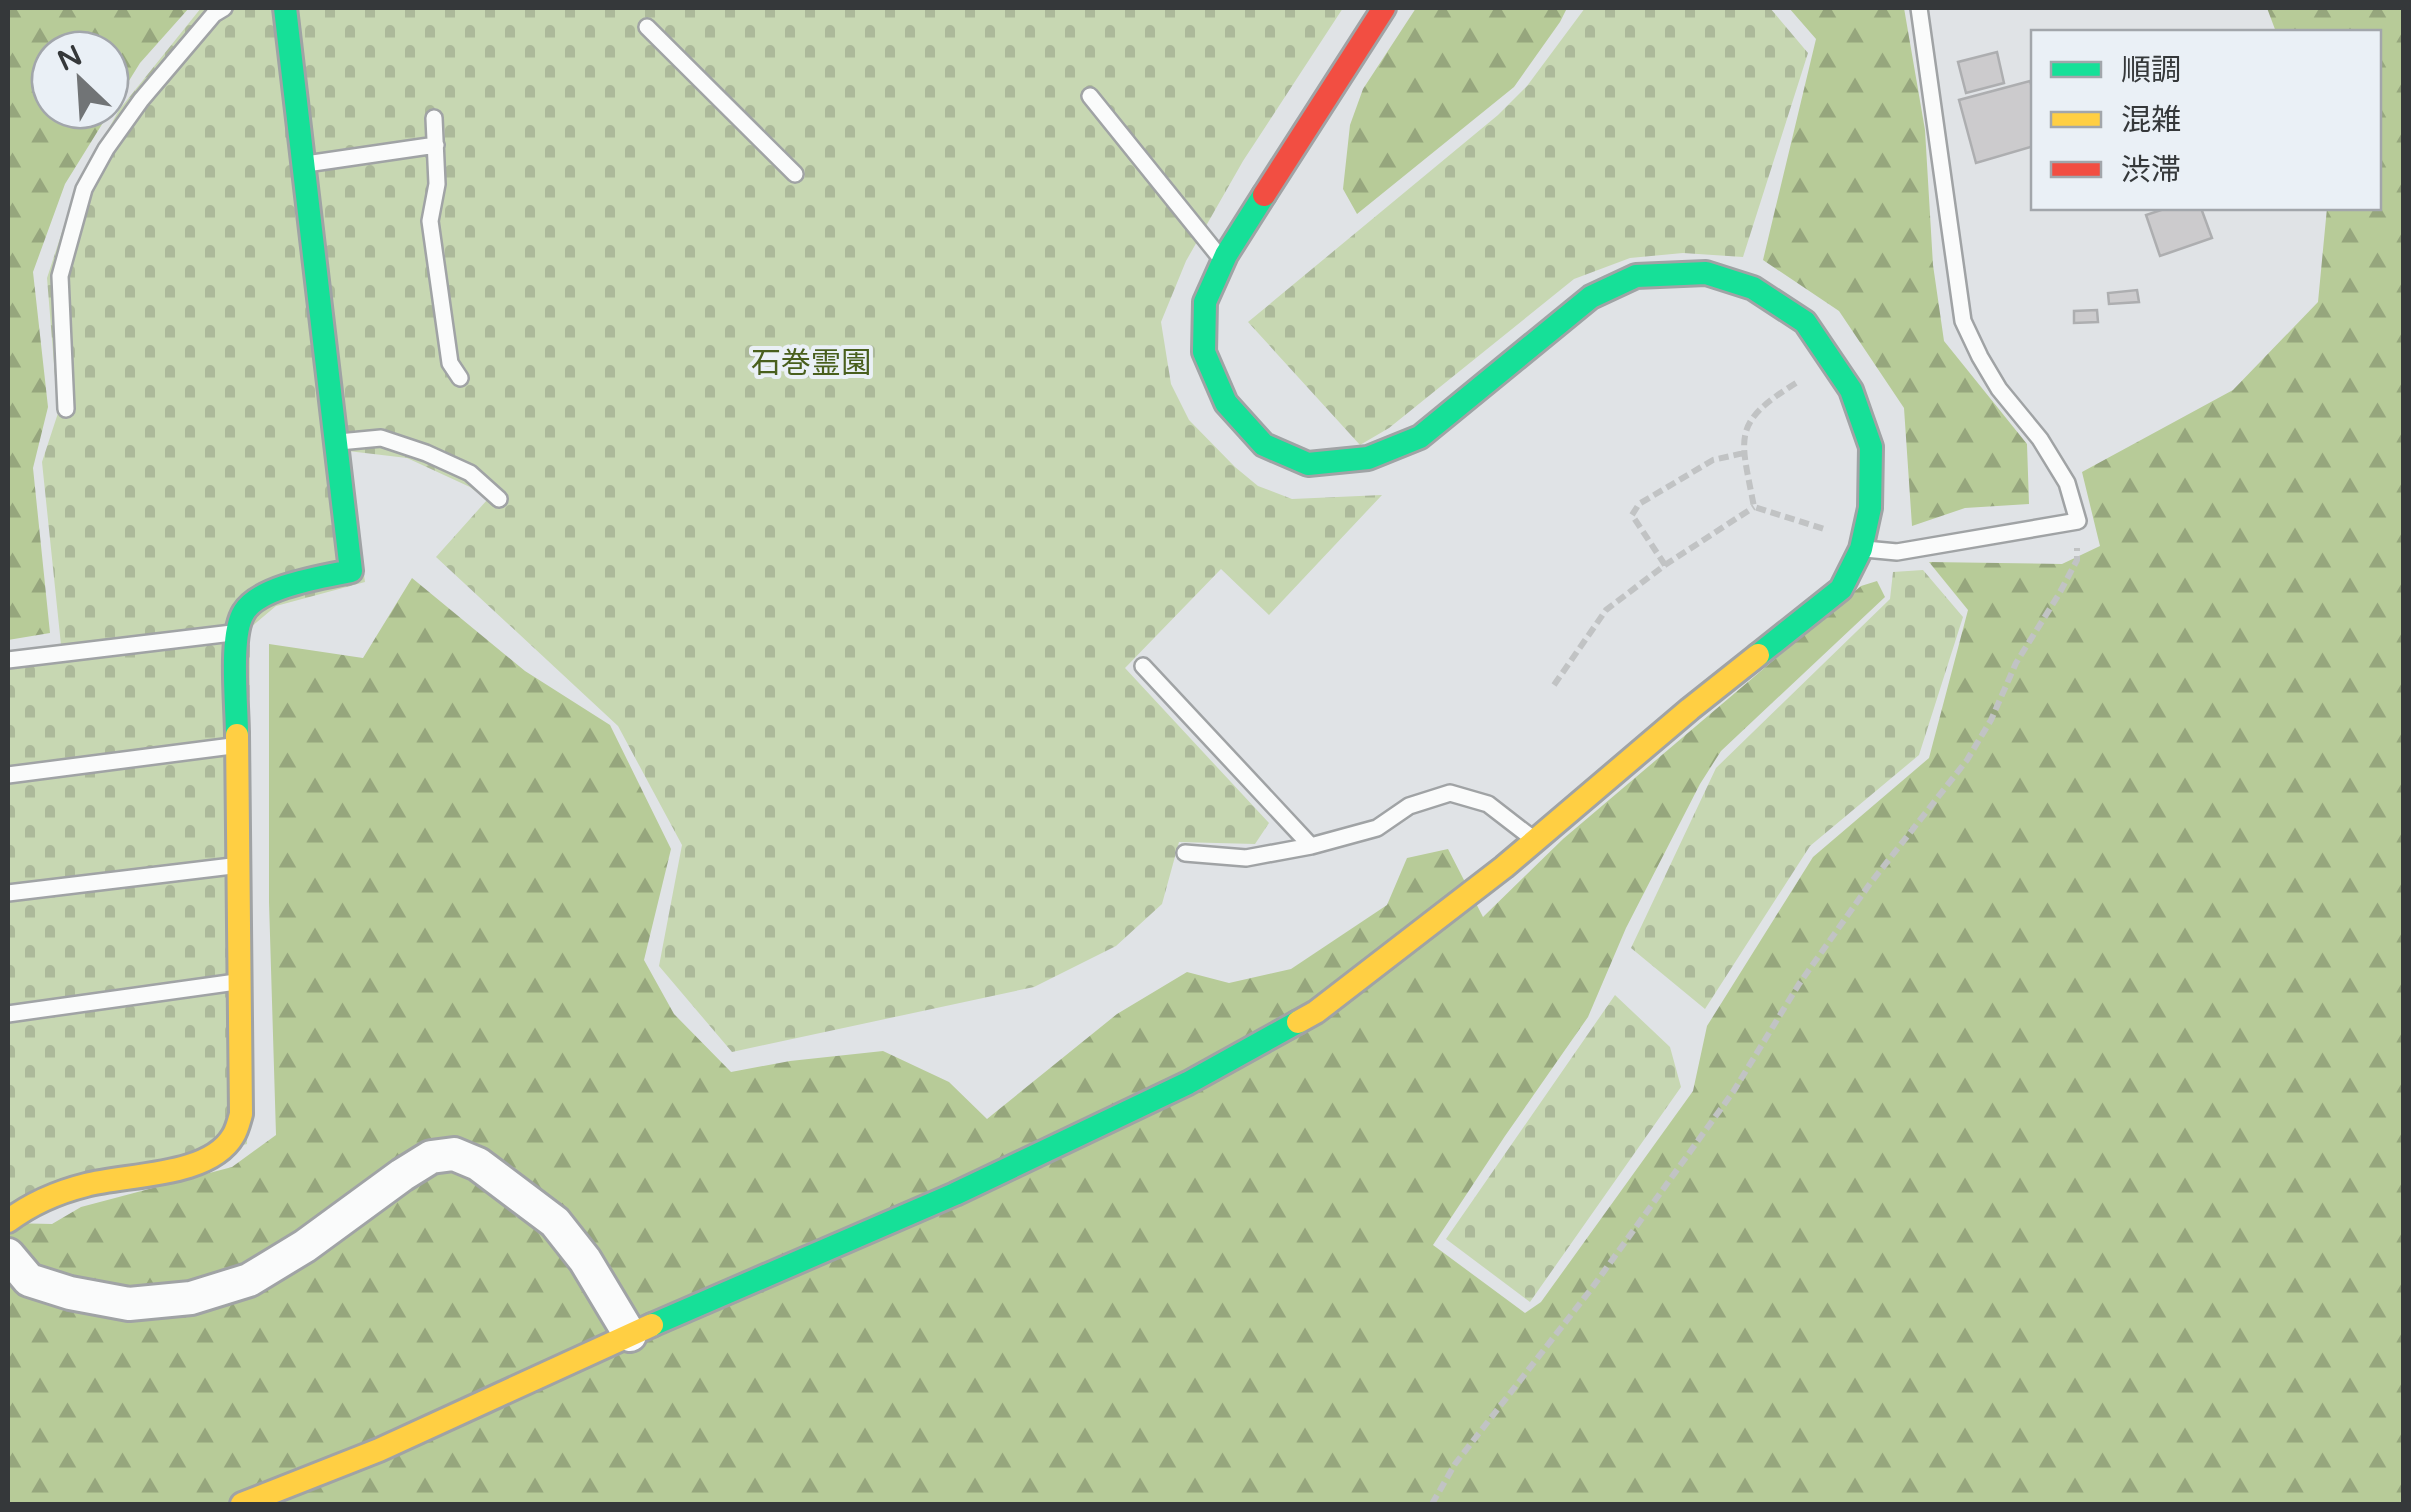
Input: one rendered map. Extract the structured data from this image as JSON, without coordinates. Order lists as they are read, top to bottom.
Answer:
{
  "parks": ["石巻霊園"],
  "legend": ["順調", "混雑", "渋滞"],
  "north": "top left"
}
